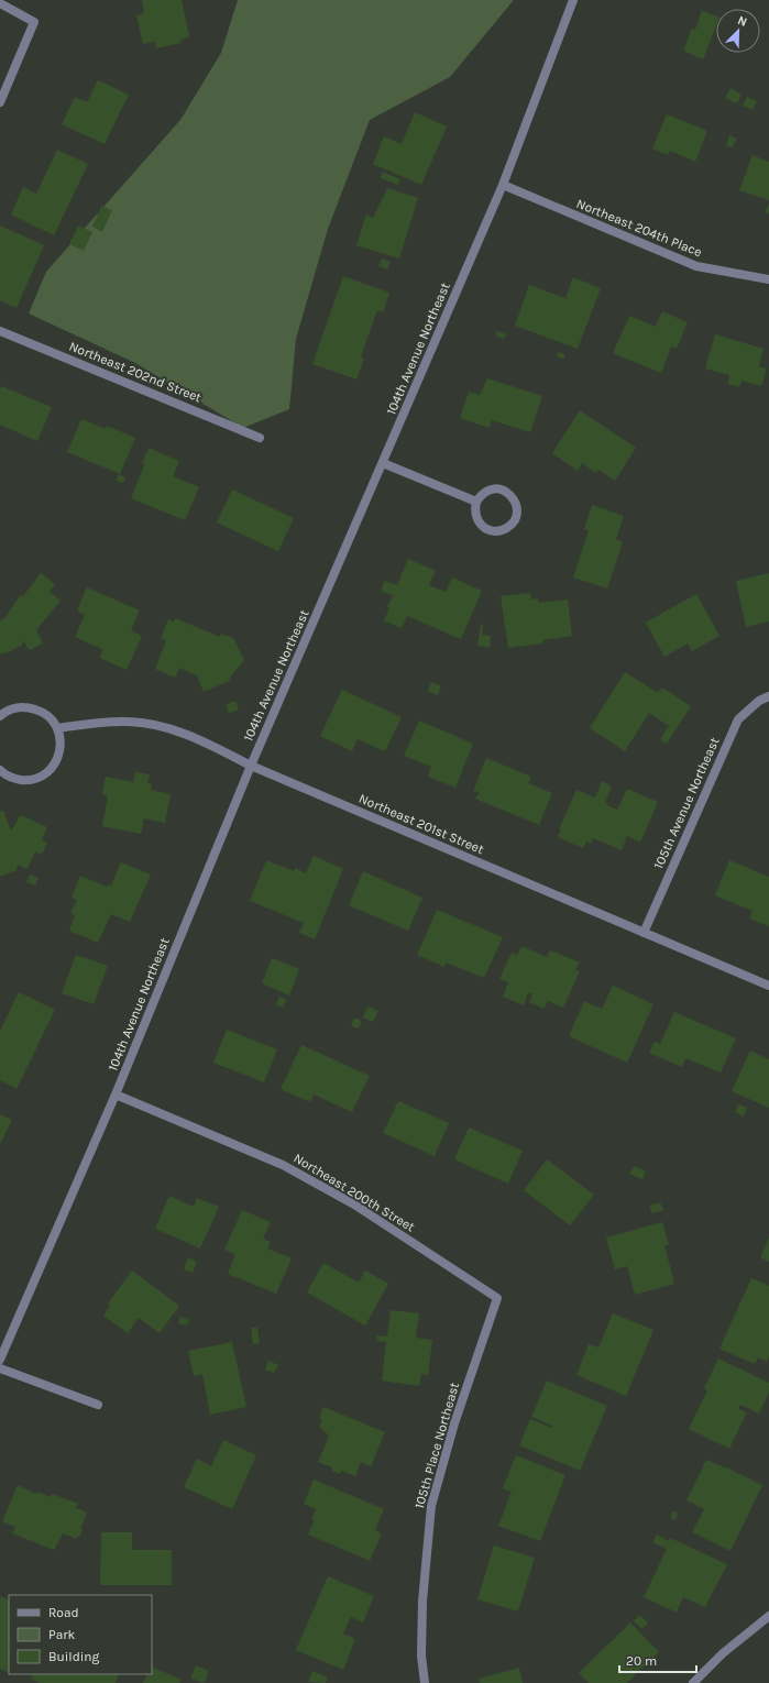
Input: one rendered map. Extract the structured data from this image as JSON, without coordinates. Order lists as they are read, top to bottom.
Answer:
{
  "streets": {
    "street": [
      "Northeast 204th Place",
      "104th Avenue Northeast",
      "Northeast 202nd Street",
      "105th Avenue Northeast",
      "Northeast 201st Street",
      "Northeast 200th Street",
      "105th Place Northeast"
    ]
  },
  "crossings": [
    ["Northeast 204th Place", "104th Avenue Northeast"],
    ["104th Avenue Northeast", "Northeast 201st Street"],
    ["104th Avenue Northeast", "Northeast 200th Street"],
    ["105th Avenue Northeast", "Northeast 201st Street"],
    ["Northeast 200th Street", "105th Place Northeast"]
  ],
  "legend": ["Road", "Park", "Building"],
  "scale_bar": "20 m",
  "north": "top right"
}
